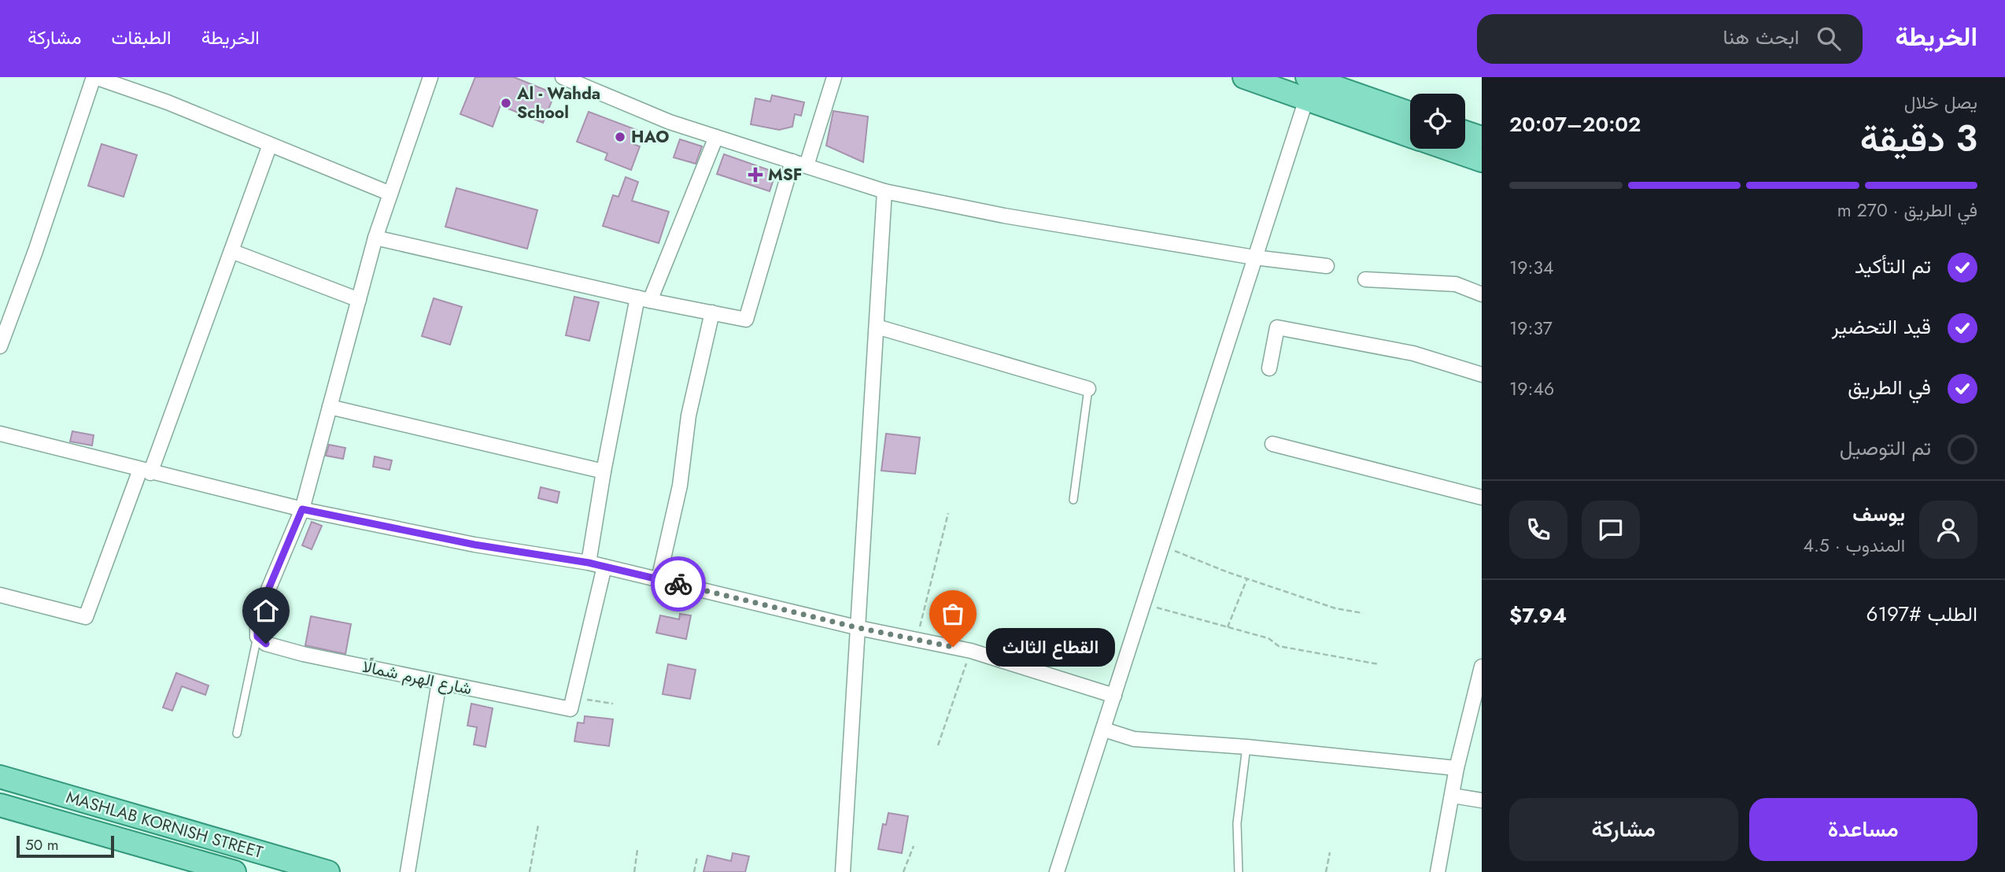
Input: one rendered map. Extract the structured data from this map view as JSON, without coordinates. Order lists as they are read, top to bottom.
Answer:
{
  "streets": {
    "main road": ["MASHLAB KORNISH STREET"],
    "street": ["شارع الهرم شمالًا"]
  },
  "places": {
    "other": ["Al - Wahda School", "HAO", "القطاع الثالث"],
    "health": ["MSF"]
  },
  "scale_bar": "50 m",
  "page": {
    "header": "الخريطة",
    "search": "ابحث هنا",
    "nav": ["الخريطة", "الطبقات", "مشاركة"],
    "heading": ["3 دقيقة", "يصل خلال", "20:02–20:07"],
    "panel": [
      "يوسف",
      "المندوب · 4.5",
      "الطلب #6197",
      "$7.94"
    ],
    "bar": "في الطريق · 270 m",
    "list": [
      ["تم التأكيد", "19:34"],
      ["قيد التحضير", "19:37"],
      ["في الطريق", "19:46"],
      "تم التوصيل"
    ],
    "bubble": "القطاع الثالث",
    "buttons": ["مساعدة", "مشاركة"],
    "scale": "50 m"
  }
}
